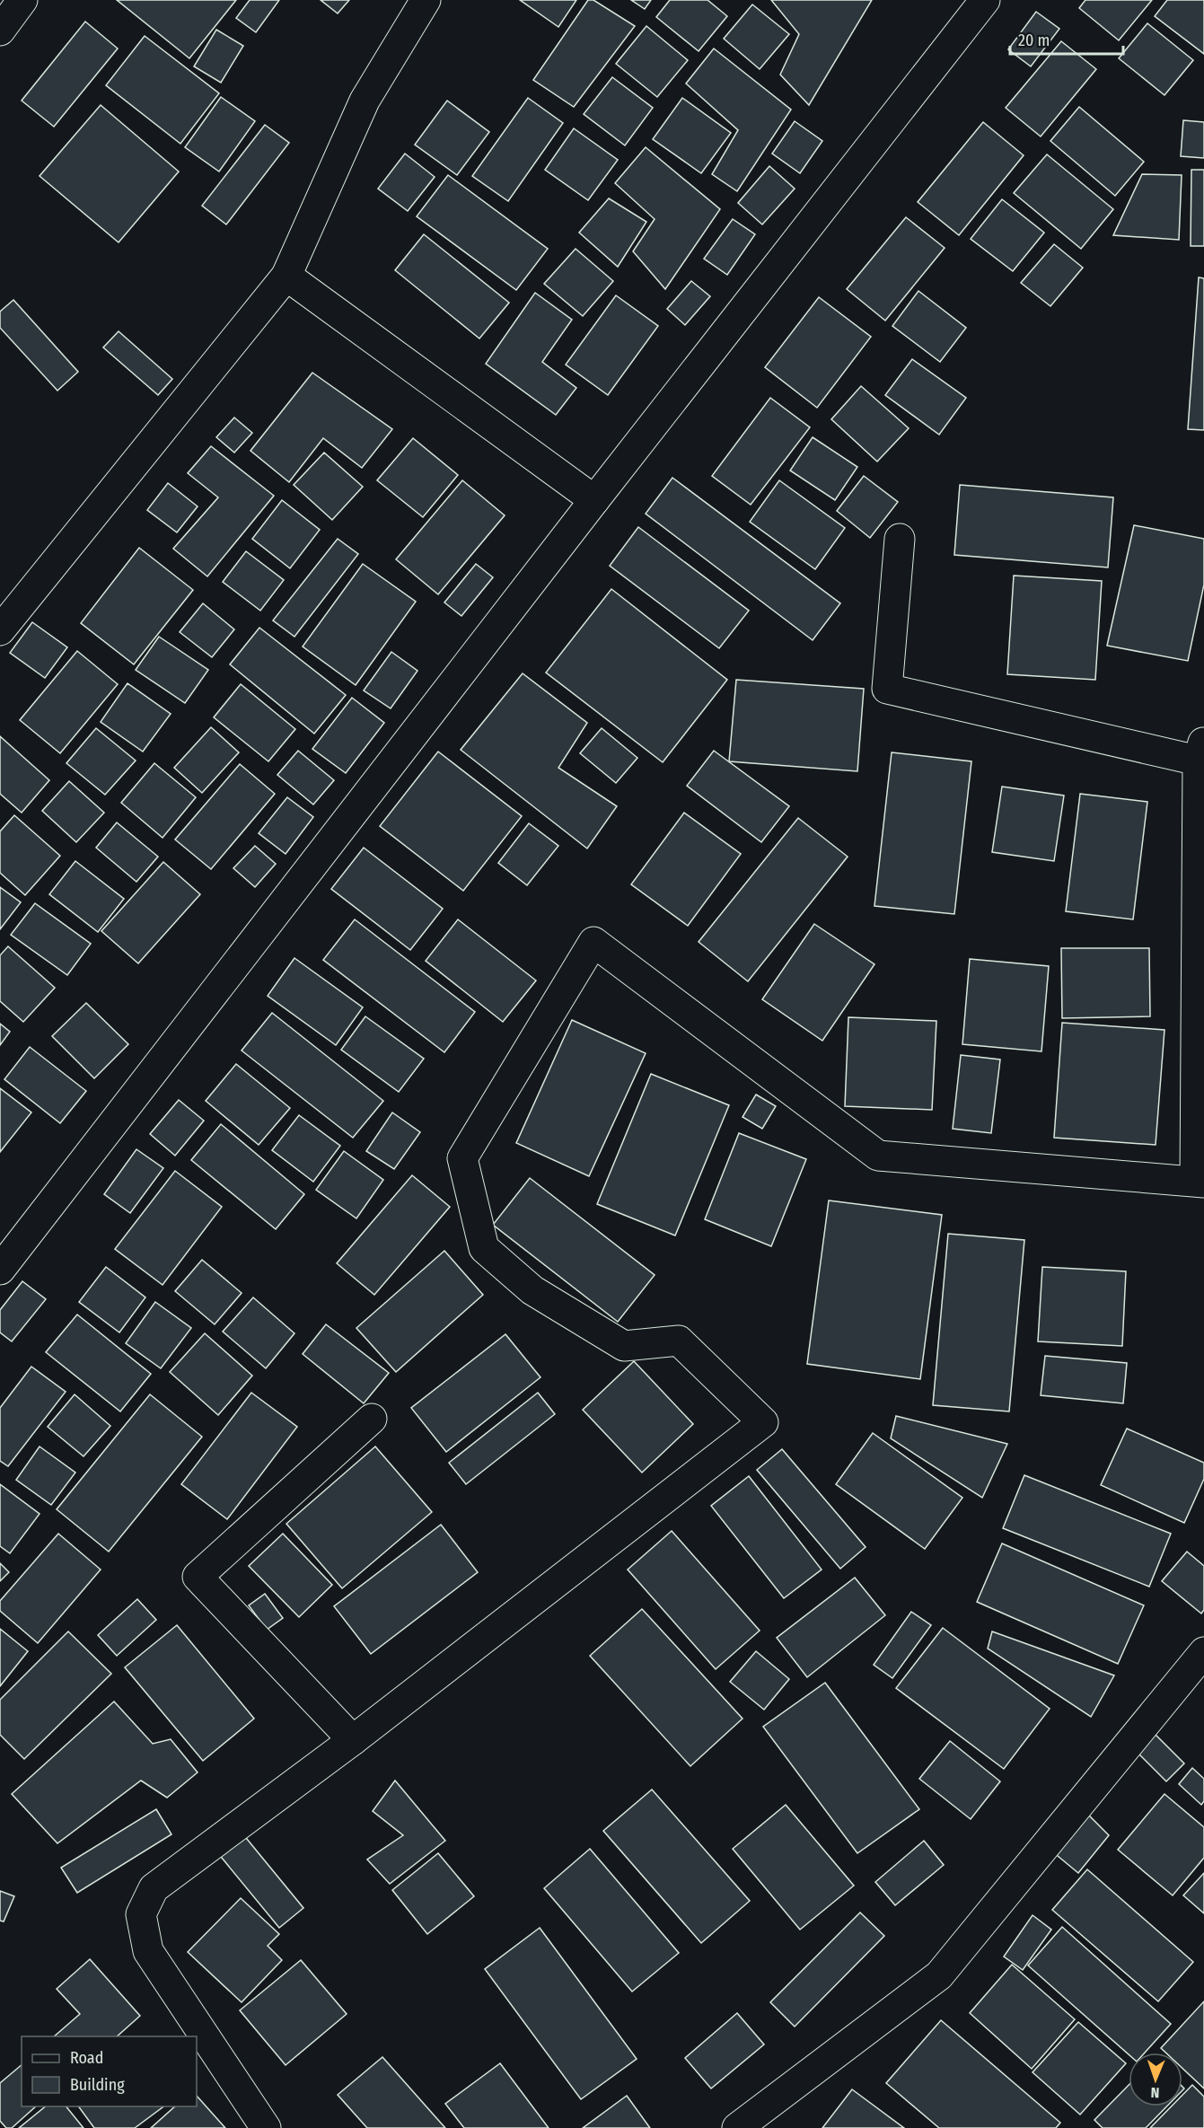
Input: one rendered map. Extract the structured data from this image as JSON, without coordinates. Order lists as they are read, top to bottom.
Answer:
{
  "legend": ["Road", "Building"],
  "scale_bar": "20 m",
  "north": "bottom"
}
